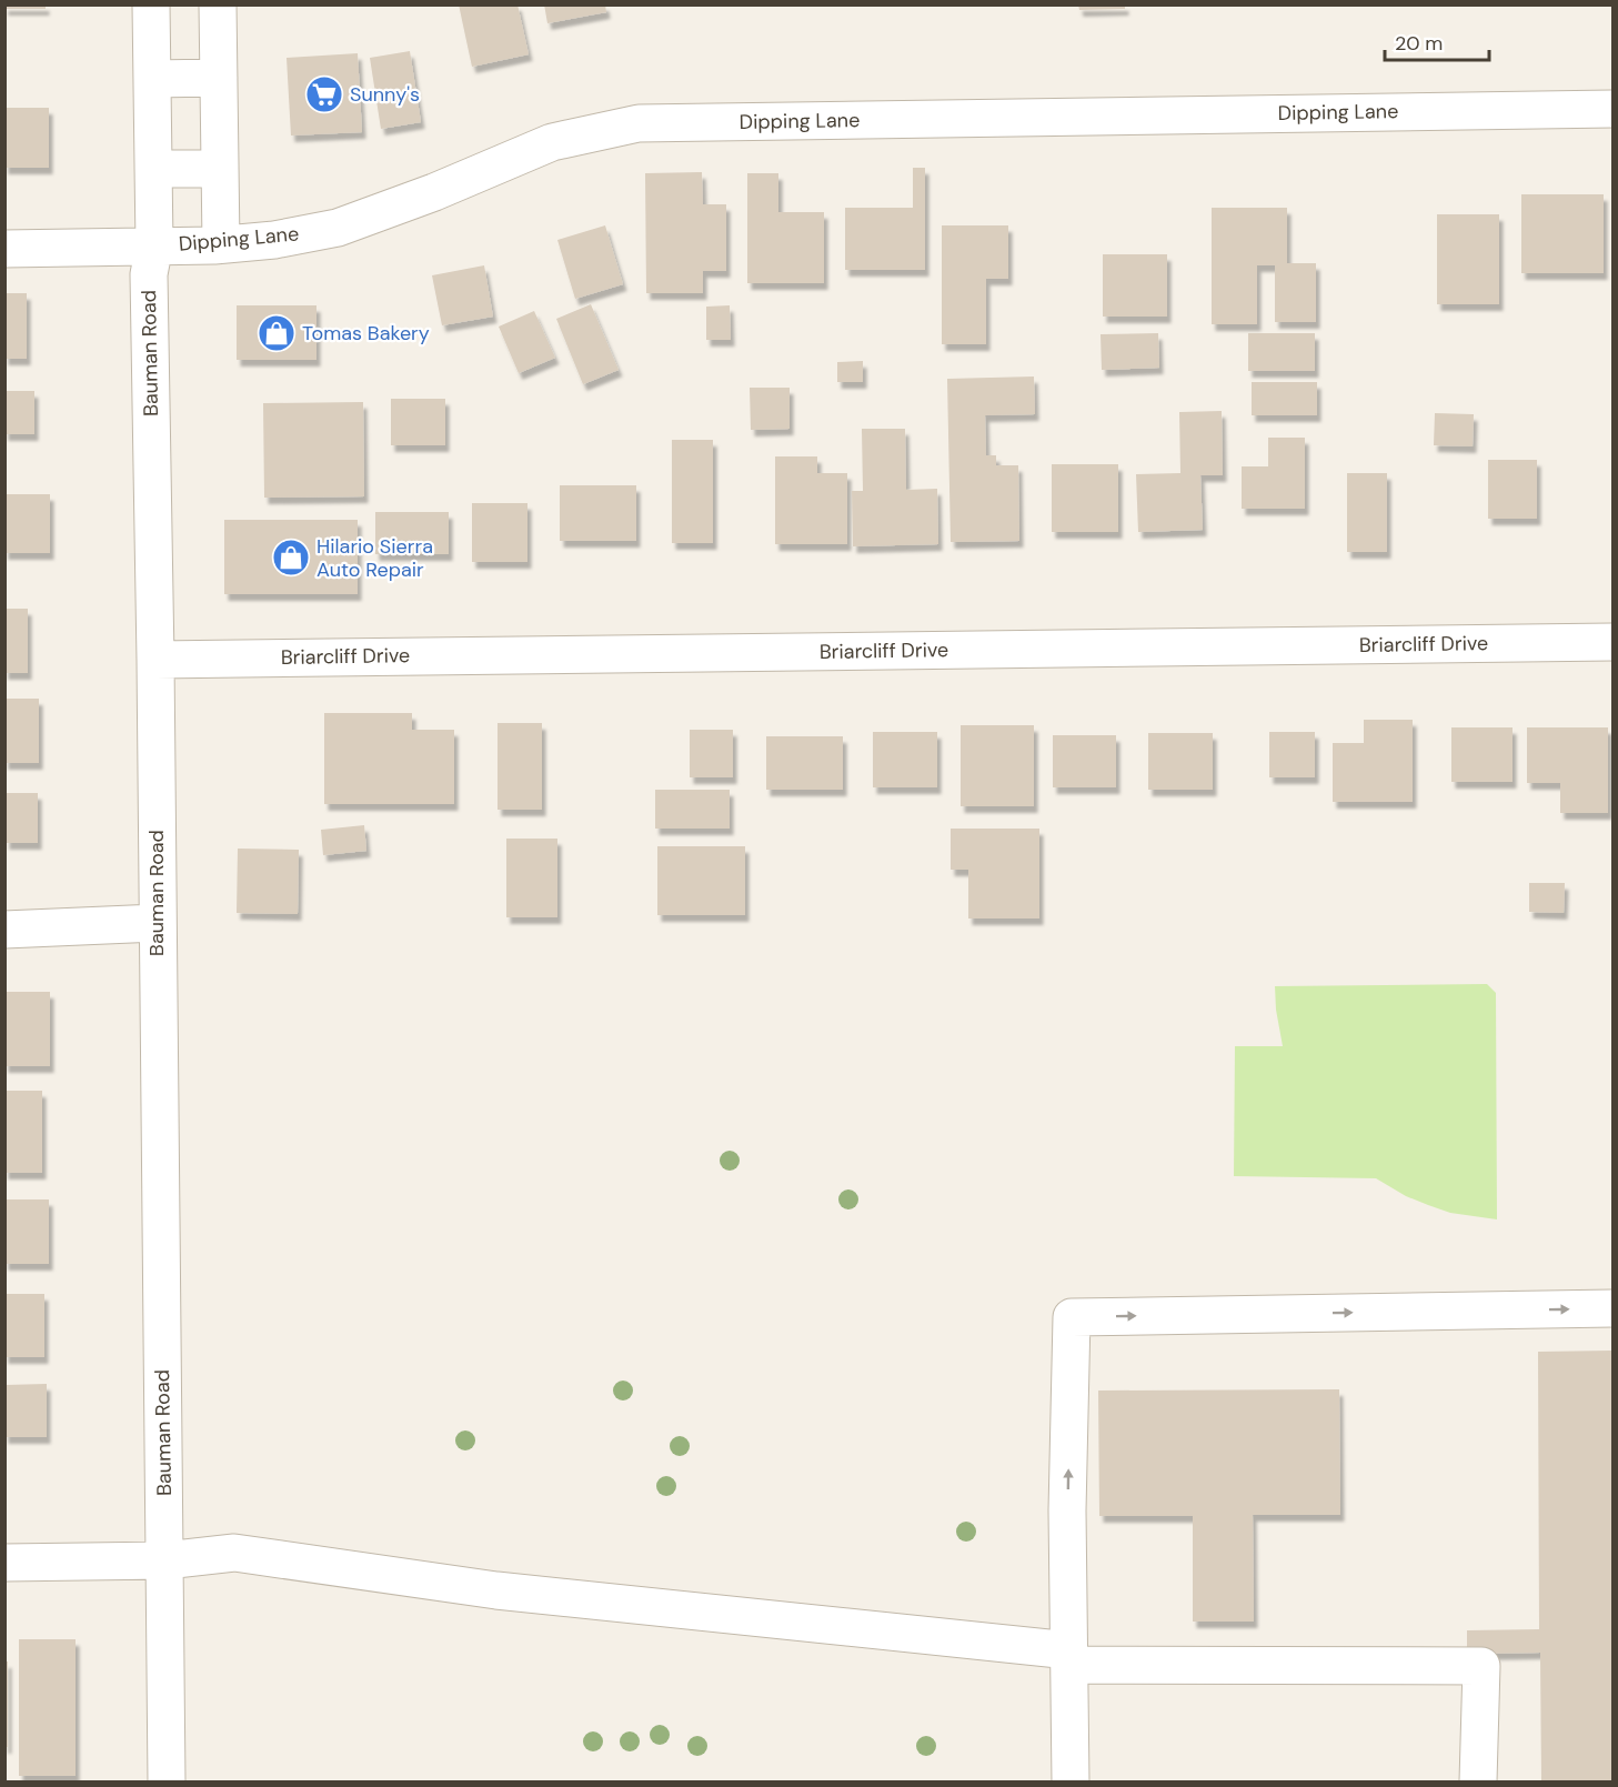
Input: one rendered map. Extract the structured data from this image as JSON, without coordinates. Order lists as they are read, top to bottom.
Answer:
{
  "streets": {
    "street": ["Dipping Lane", "Bauman Road", "Briarcliff Drive"]
  },
  "crossings": [
    ["Dipping Lane", "Bauman Road"],
    ["Bauman Road", "Briarcliff Drive"]
  ],
  "places": {
    "supermarket": ["Sunny's"],
    "shop": ["Tomas Bakery", "Hilario Sierra Auto Repair"]
  },
  "scale_bar": "20 m"
}
